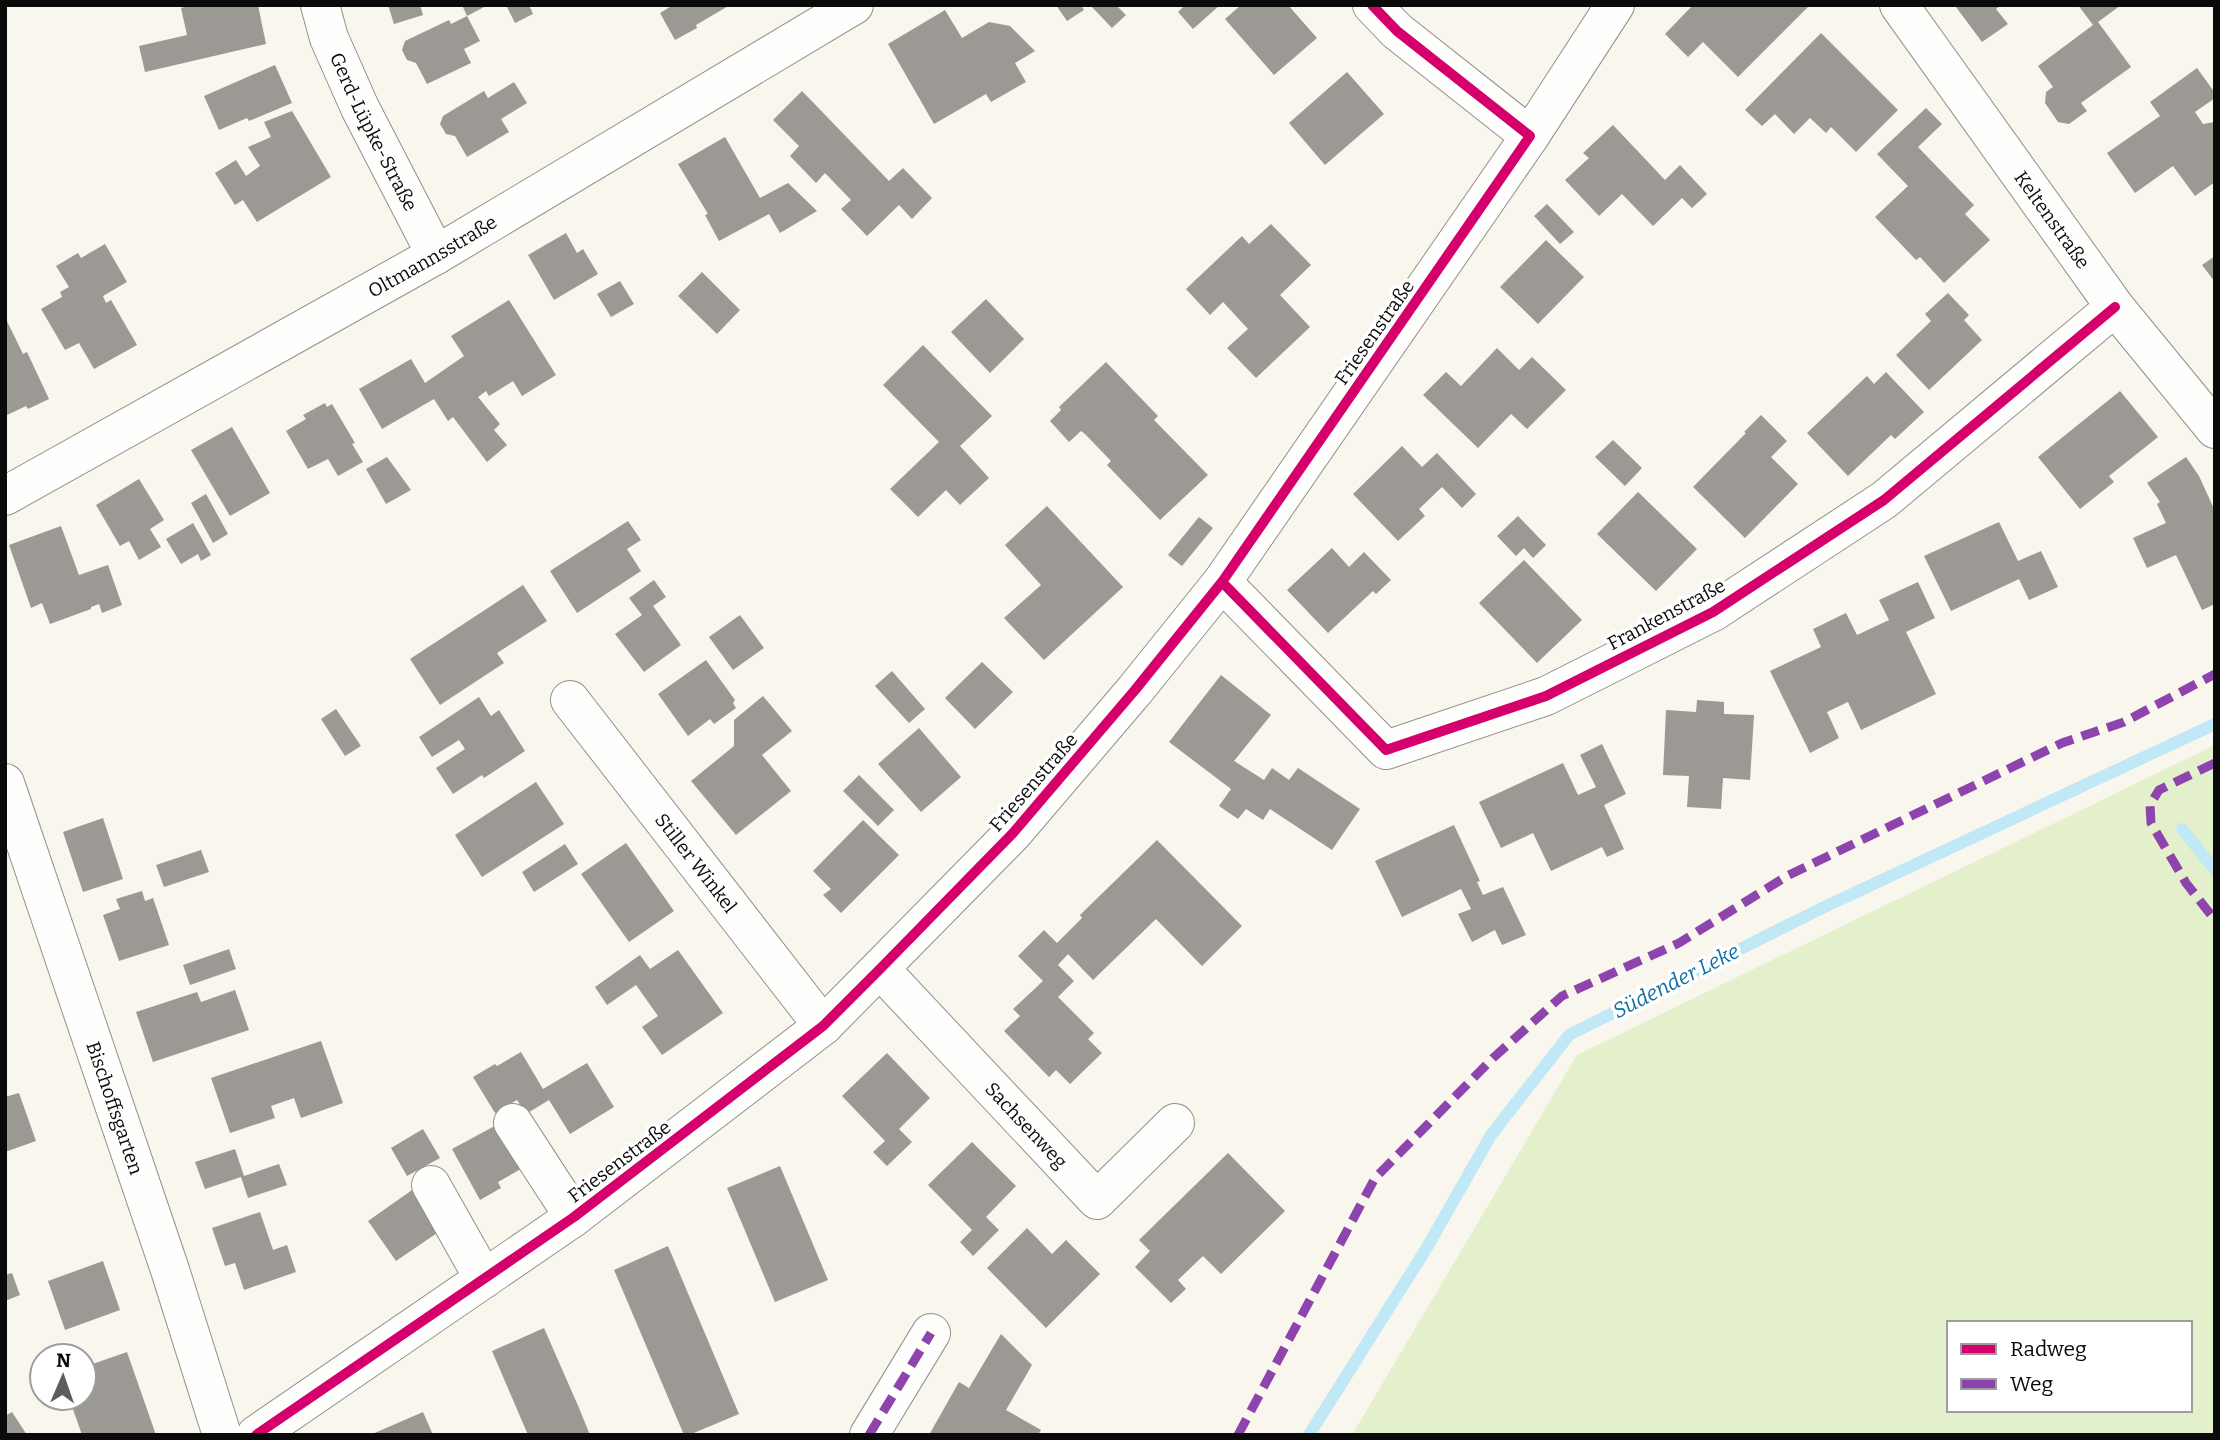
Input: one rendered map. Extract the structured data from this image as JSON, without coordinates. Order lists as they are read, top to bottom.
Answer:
{
  "streets": {
    "street": [
      "Gerd-Lüpke-Straße",
      "Keltenstraße",
      "Oltmannsstraße",
      "Friesenstraße",
      "Frankenstraße",
      "Stiller Winkel",
      "Bischoffsgarten",
      "Sachsenweg"
    ]
  },
  "crossings": [
    ["Gerd-Lüpke-Straße", "Oltmannsstraße"],
    ["Keltenstraße", "Frankenstraße"],
    ["Friesenstraße", "Frankenstraße"],
    ["Friesenstraße", "Stiller Winkel"],
    ["Friesenstraße", "Sachsenweg"]
  ],
  "water": ["Südender Leke"],
  "legend": ["Radweg", "Weg"],
  "north": "top"
}
